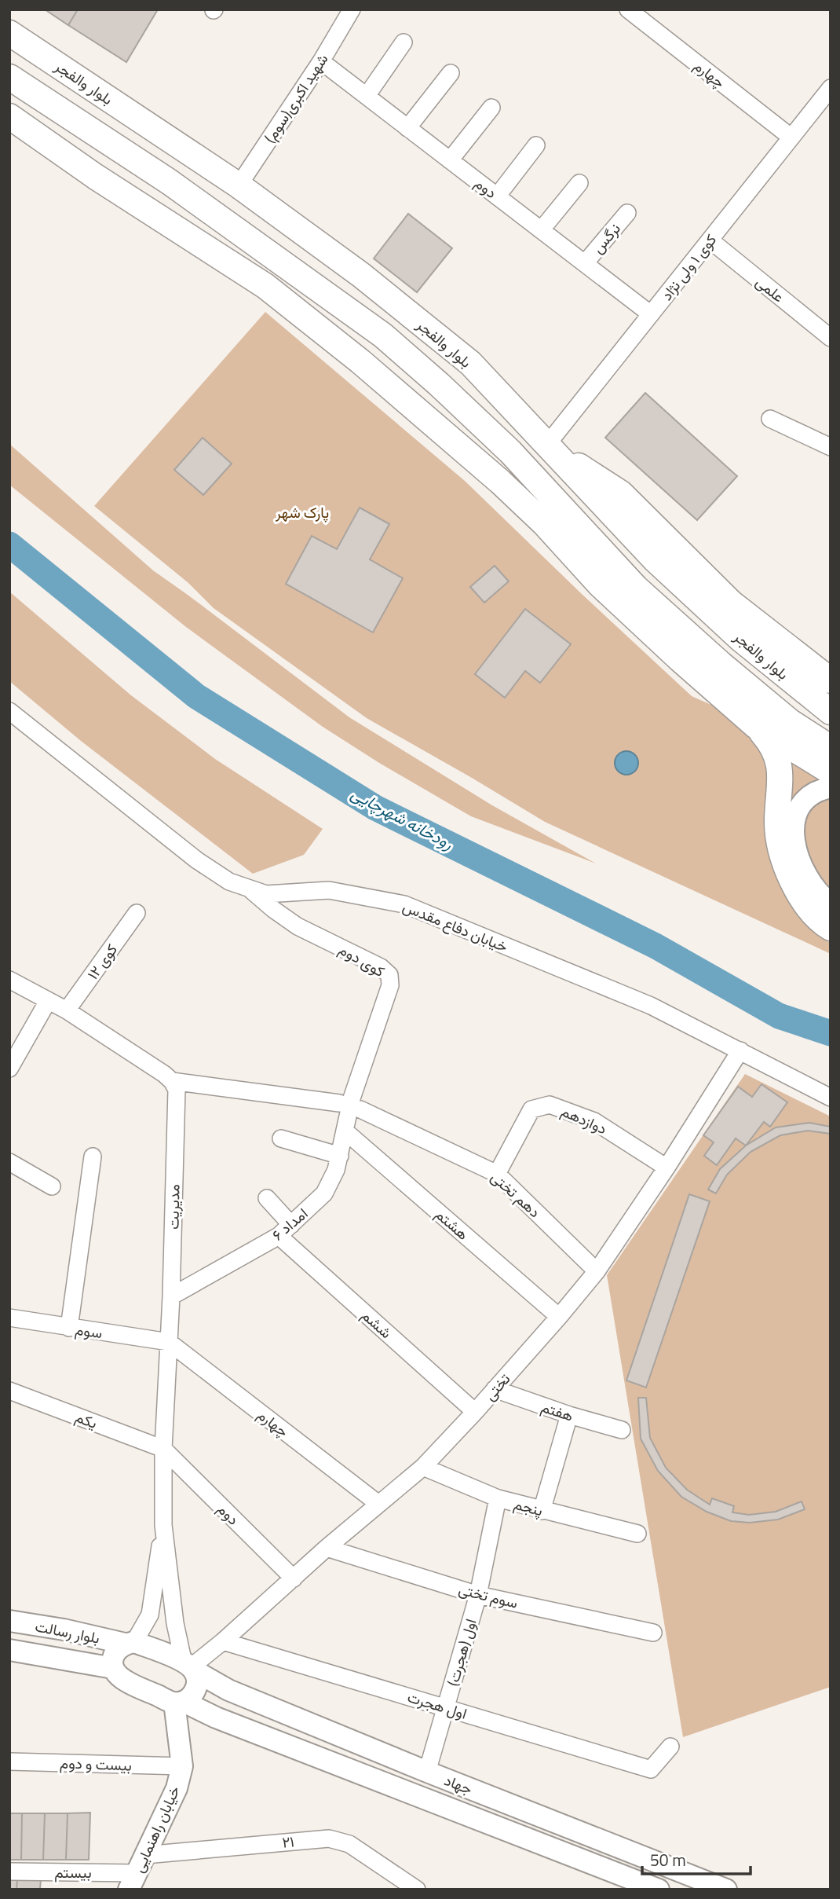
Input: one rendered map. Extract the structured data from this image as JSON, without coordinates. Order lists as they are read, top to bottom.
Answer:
{
  "streets": {
    "highway": ["بلوار والفجر"],
    "main road": ["بلوار رسالت", "جهاد", "خیابان راهنمایی"],
    "street": [
      "چهارم",
      "شهید اکبری(سوم)",
      "دوم",
      "نرگس",
      "کوی ۱ ولی نژاد",
      "علمی",
      "خیابان دفاع مقدس",
      "کوی دوم",
      "کوی ۱۲",
      "دوازدهم",
      "دهم تختی",
      "مدیریت",
      "امداد ۶",
      "هشتم",
      "ششم",
      "سوم",
      "تختی",
      "هفتم",
      "یکم",
      "پنجم",
      "سوم تختی",
      "اول (هجرت)",
      "اول هجرت",
      "بیست و دوم",
      "۲۱",
      "بیستم"
    ]
  },
  "crossings": [
    ["چهارم", "کوی ۱ ولی نژاد"],
    ["چهارم", "مدیریت"],
    ["چهارم", "سوم"],
    ["چهارم", "تختی"],
    ["بلوار والفجر", "شهید اکبری(سوم)"],
    ["بلوار والفجر", "کوی ۱ ولی نژاد"],
    ["شهید اکبری(سوم)", "دوم"],
    ["دوم", "نرگس"],
    ["دوم", "کوی ۱ ولی نژاد"],
    ["دوم", "مدیریت"],
    ["دوم", "تختی"],
    ["دوم", "یکم"],
    ["کوی ۱ ولی نژاد", "علمی"],
    ["خیابان دفاع مقدس", "کوی دوم"],
    ["خیابان دفاع مقدس", "تختی"],
    ["کوی دوم", "دهم تختی"],
    ["کوی دوم", "امداد ۶"],
    ["دوازدهم", "دهم تختی"],
    ["دوازدهم", "تختی"],
    ["دهم تختی", "مدیریت"],
    ["دهم تختی", "امداد ۶"],
    ["دهم تختی", "تختی"],
    ["مدیریت", "امداد ۶"],
    ["مدیریت", "سوم"],
    ["مدیریت", "تختی"],
    ["مدیریت", "یکم"],
    ["مدیریت", "بلوار رسالت"],
    ["مدیریت", "جهاد"],
    ["امداد ۶", "هشتم"],
    ["امداد ۶", "ششم"],
    ["هشتم", "تختی"],
    ["ششم", "تختی"],
    ["تختی", "هفتم"],
    ["تختی", "پنجم"],
    ["تختی", "سوم تختی"],
    ["تختی", "بلوار رسالت"],
    ["تختی", "اول هجرت"],
    ["تختی", "جهاد"],
    ["پنجم", "اول (هجرت)"],
    ["سوم تختی", "اول (هجرت)"],
    ["بلوار رسالت", "جهاد"],
    ["اول (هجرت)", "اول هجرت"],
    ["اول (هجرت)", "جهاد"],
    ["بیست و دوم", "خیابان راهنمایی"],
    ["جهاد", "خیابان راهنمایی"],
    ["خیابان راهنمایی", "۲۱"],
    ["خیابان راهنمایی", "بیستم"],
    ["۲۱", "بیستم"]
  ],
  "water": ["رودخانه شهرچایی"],
  "parks": ["پارک شهر"],
  "scale_bar": "50 m"
}
